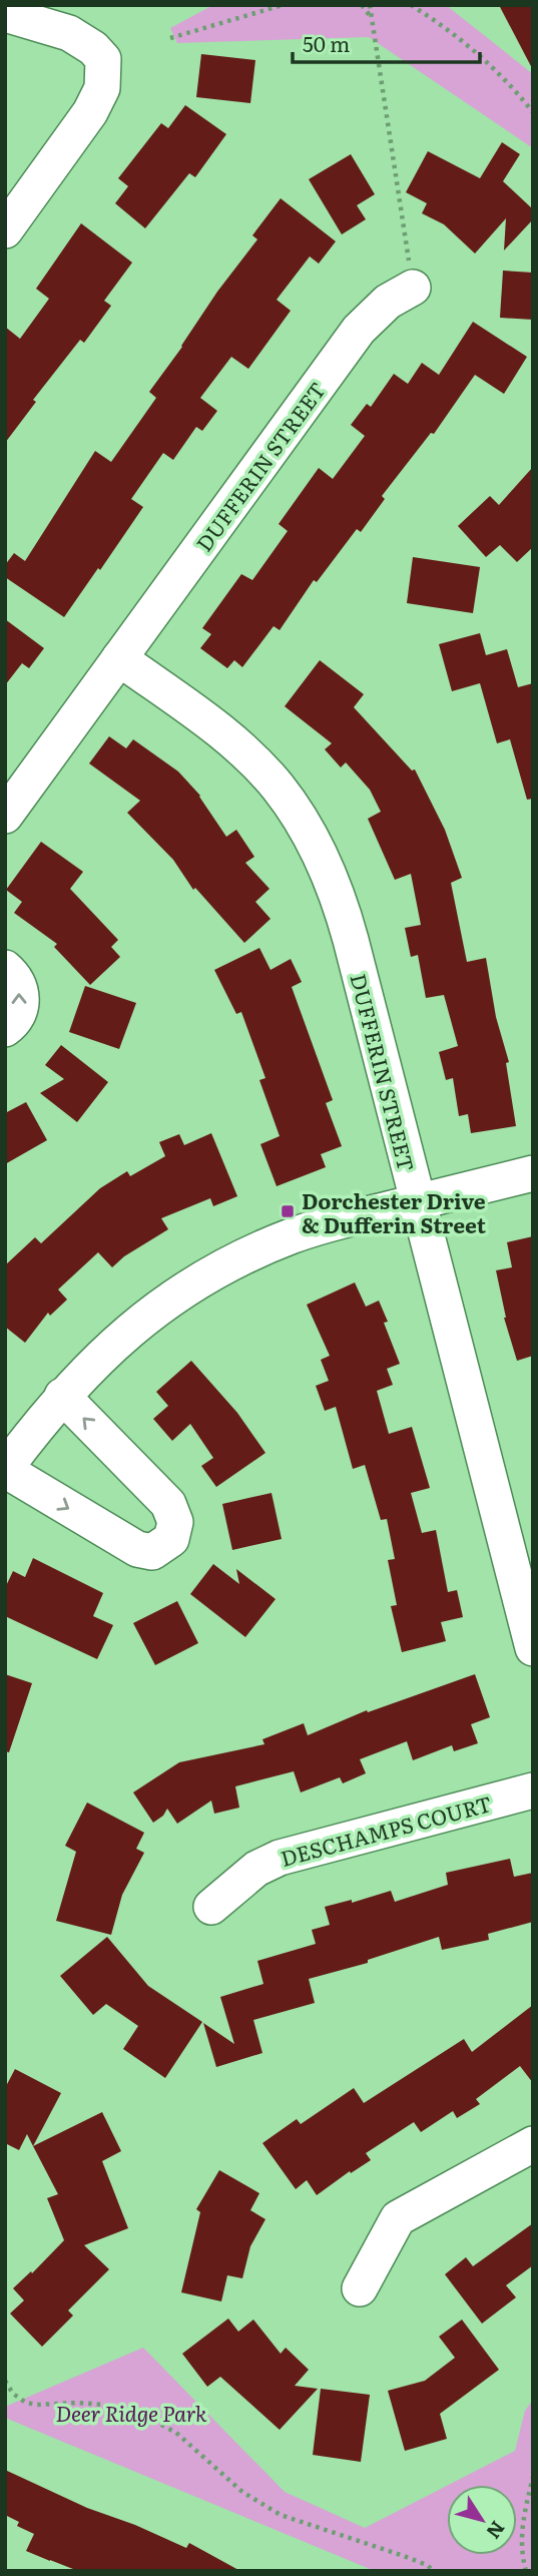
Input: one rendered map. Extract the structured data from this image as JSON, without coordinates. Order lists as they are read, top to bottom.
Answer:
{
  "streets": {
    "street": ["DUFFERIN STREET", "DESCHAMPS COURT"]
  },
  "parks": ["Deer Ridge Park"],
  "places": {
    "transit": ["Dorchester Drive & Dufferin Street"]
  },
  "scale_bar": "50 m",
  "north": "bottom right"
}
